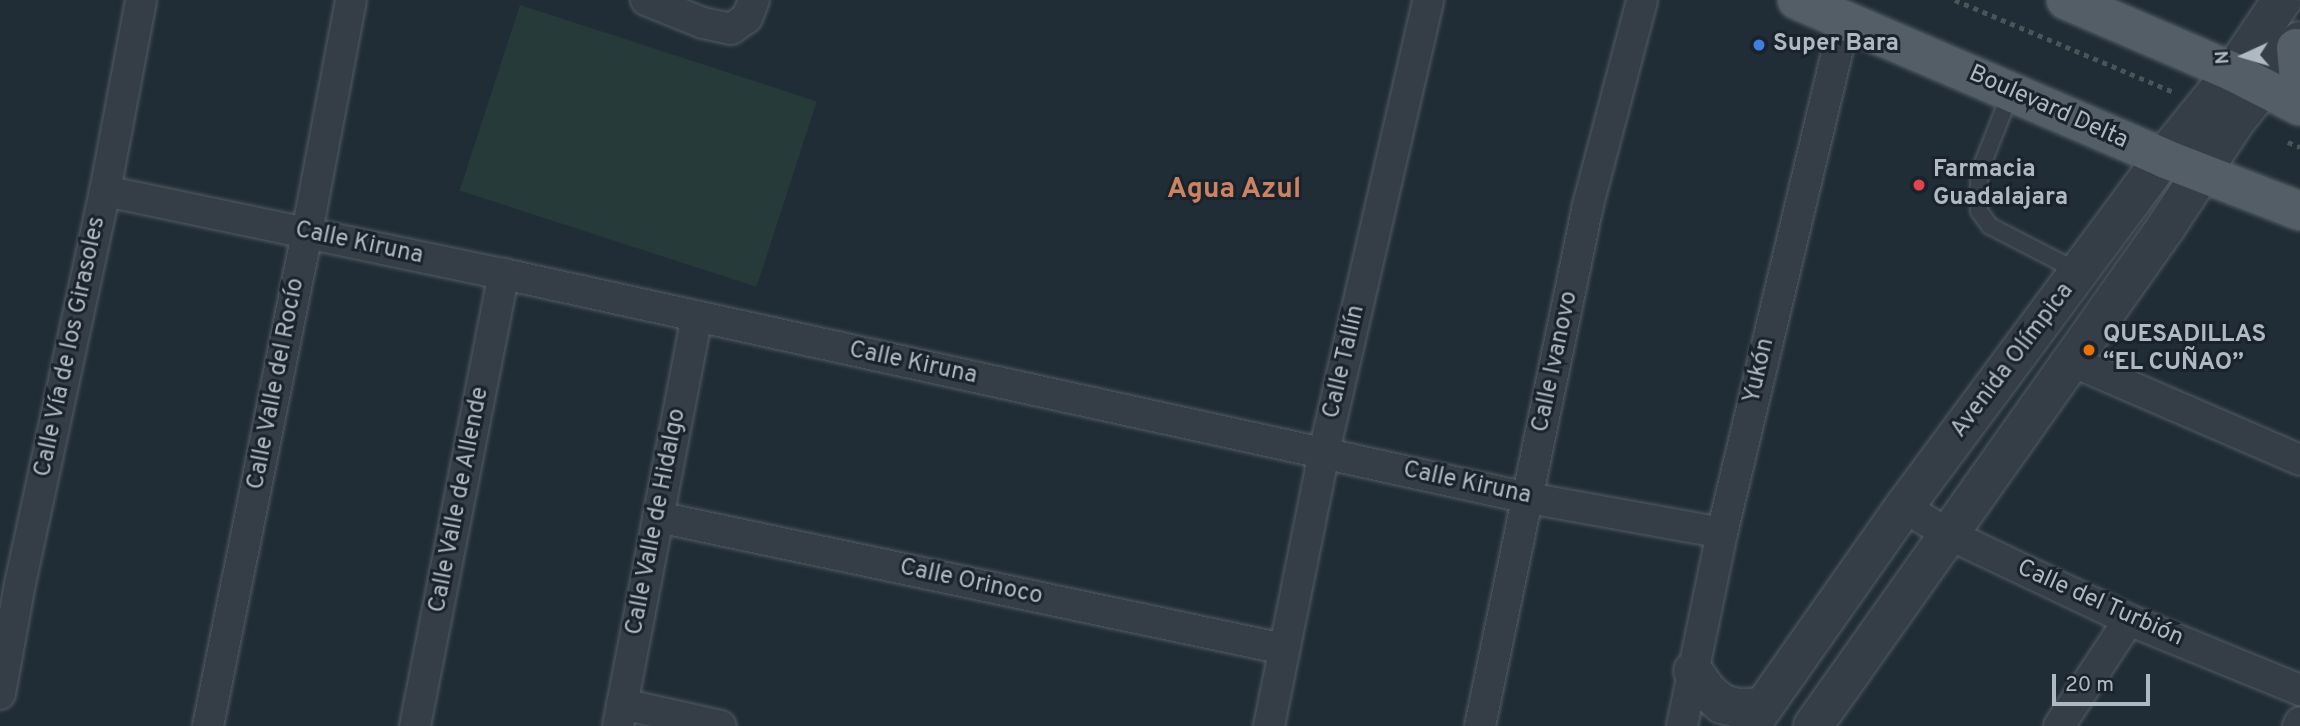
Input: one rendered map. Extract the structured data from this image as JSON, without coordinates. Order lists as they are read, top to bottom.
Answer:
{
  "streets": {
    "main road": ["Boulevard Delta"],
    "street": [
      "Calle Kiruna",
      "Calle Vía de los Girasoles",
      "Avenida Olímpica",
      "Calle Tallín",
      "Calle Ivanovo",
      "Yukón",
      "Calle Valle del Rocío",
      "Calle Valle de Allende",
      "Calle Valle de Hidalgo",
      "Calle Orinoco",
      "Calle del Turbión"
    ]
  },
  "crossings": [
    ["Boulevard Delta", "Avenida Olímpica"],
    ["Boulevard Delta", "Yukón"],
    ["Calle Kiruna", "Calle Vía de los Girasoles"],
    ["Calle Kiruna", "Calle Tallín"],
    ["Calle Kiruna", "Calle Ivanovo"],
    ["Calle Kiruna", "Yukón"],
    ["Calle Kiruna", "Calle Valle del Rocío"],
    ["Calle Kiruna", "Calle Valle de Allende"],
    ["Calle Kiruna", "Calle Valle de Hidalgo"],
    ["Avenida Olímpica", "Calle del Turbión"],
    ["Calle Tallín", "Calle Orinoco"],
    ["Calle Valle de Hidalgo", "Calle Orinoco"]
  ],
  "districts": ["Agua Azul"],
  "places": ["Super Bara", "Farmacia Guadalajara", "QUESADILLAS “EL CUÑAO”"],
  "scale_bar": "20 m",
  "north": "left"
}
